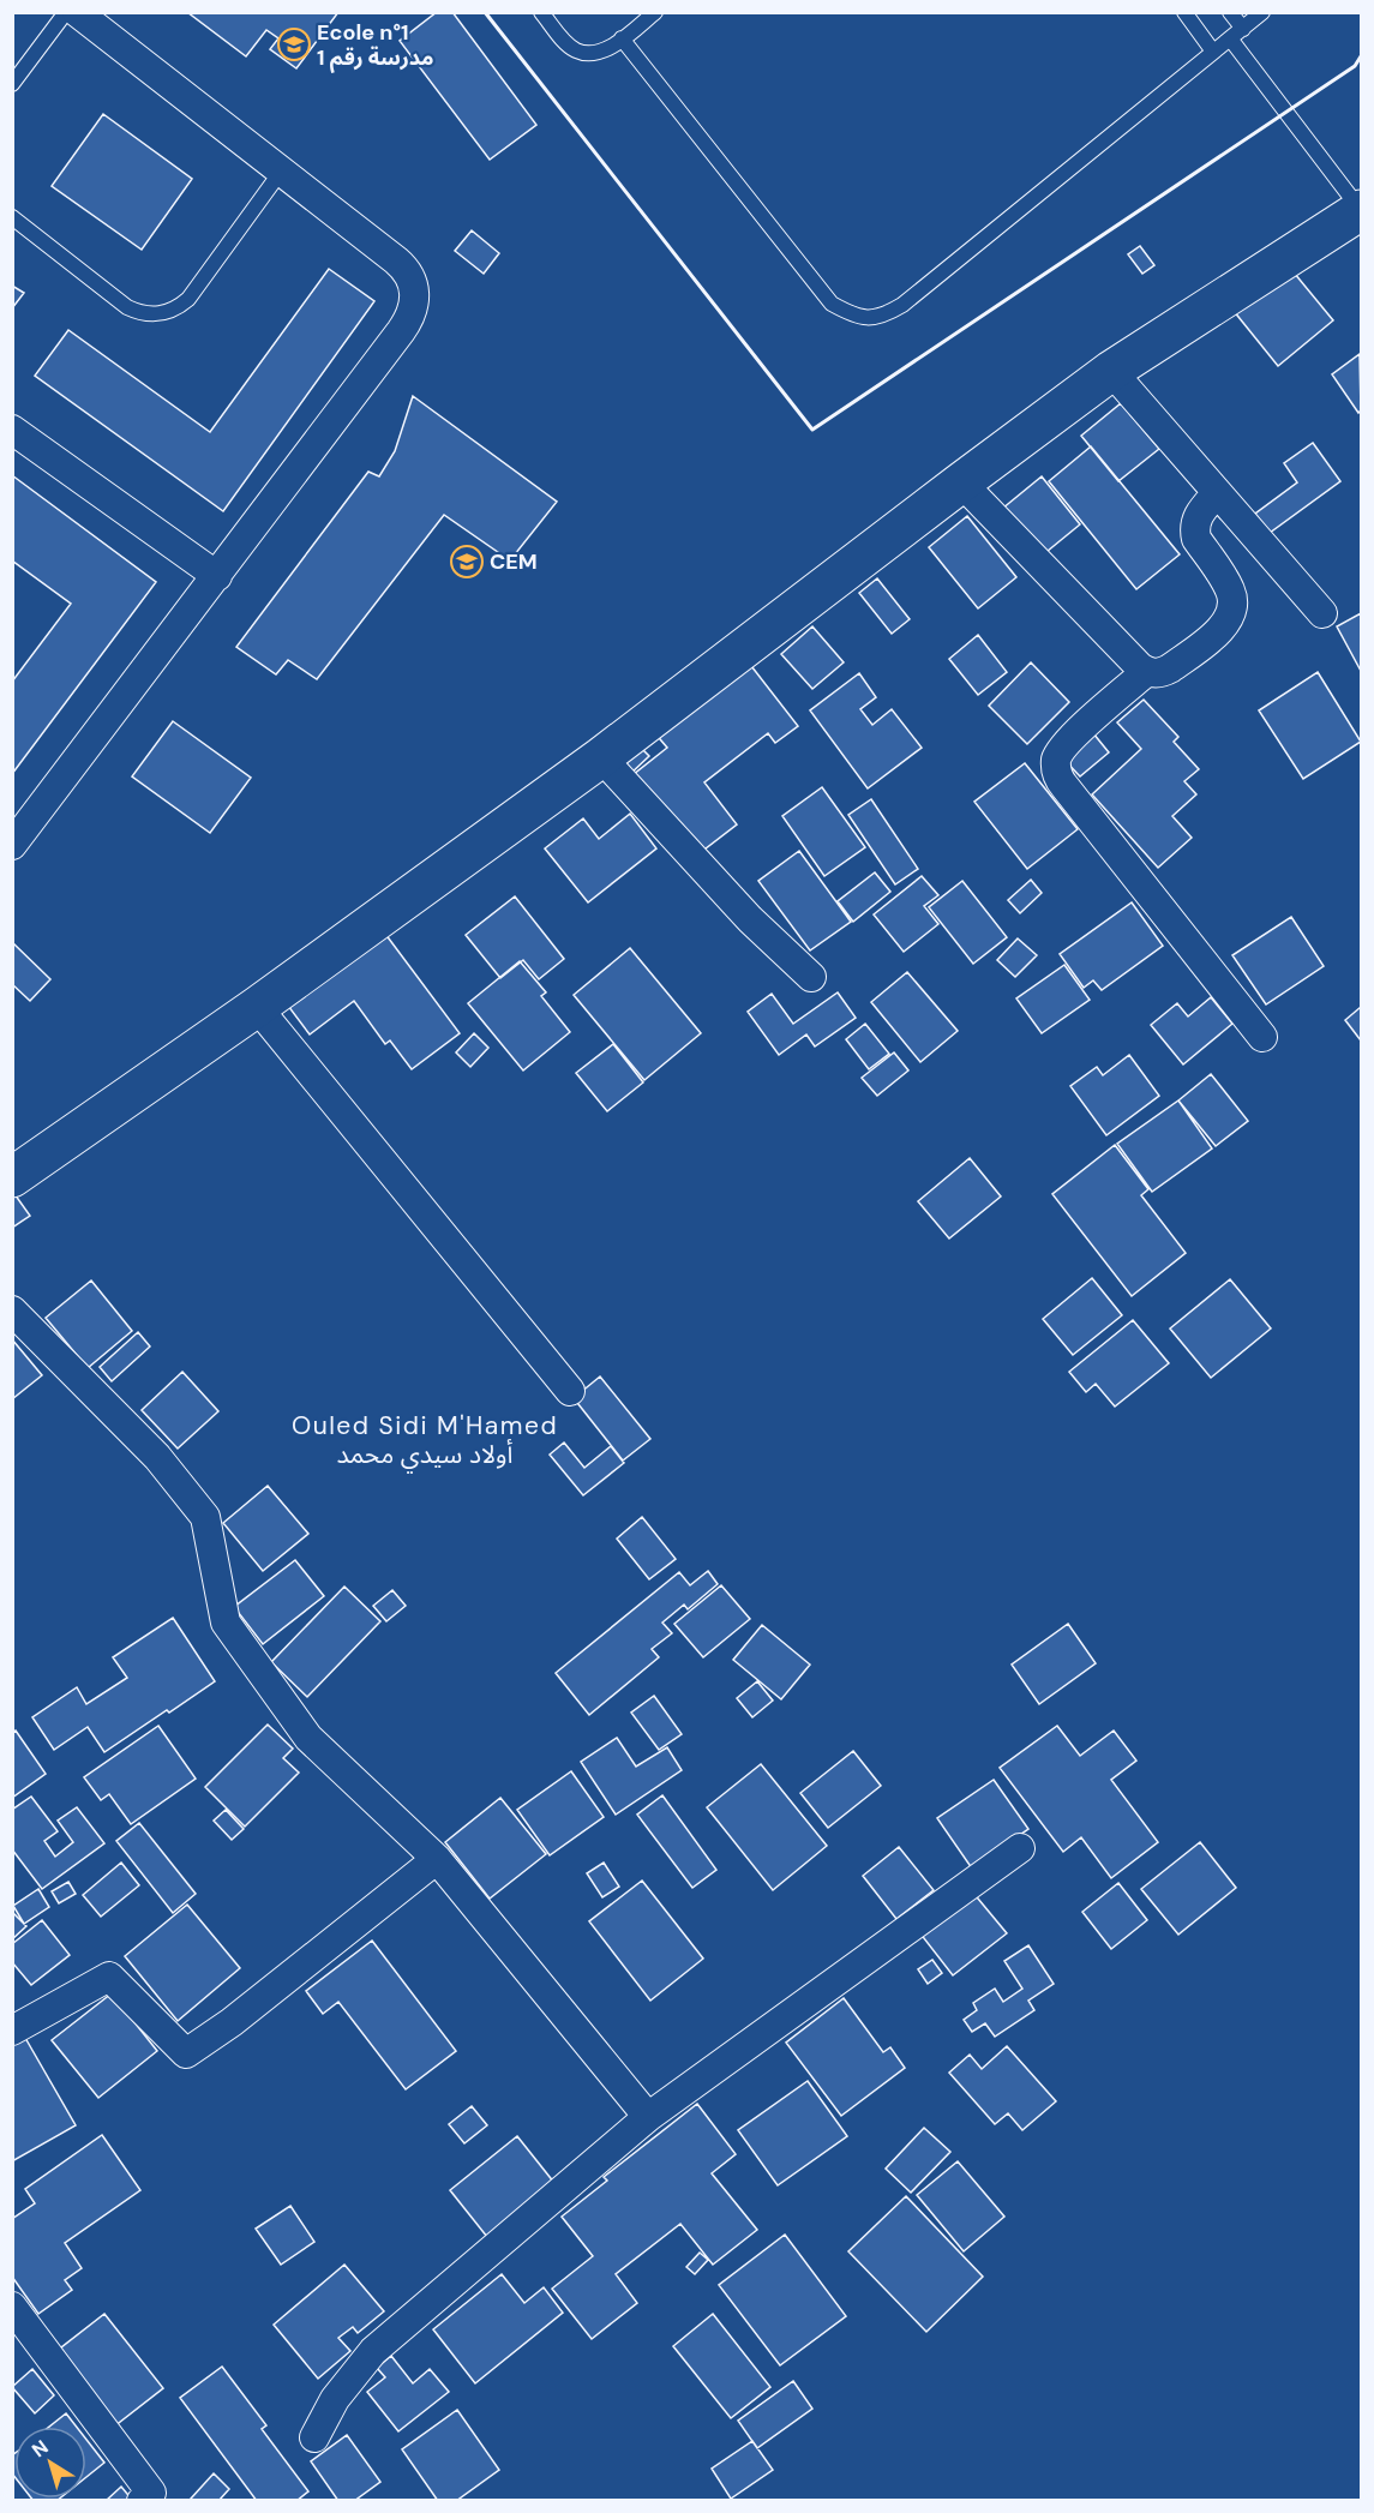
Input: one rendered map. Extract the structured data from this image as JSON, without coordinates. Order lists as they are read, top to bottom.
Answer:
{
  "districts": ["Ouled Sidi M'Hamed أولاد سيدي محمد"],
  "places": {
    "school or university": ["Ecole n°1 مدرسة رقم 1", "CEM"]
  },
  "north": "top left"
}
